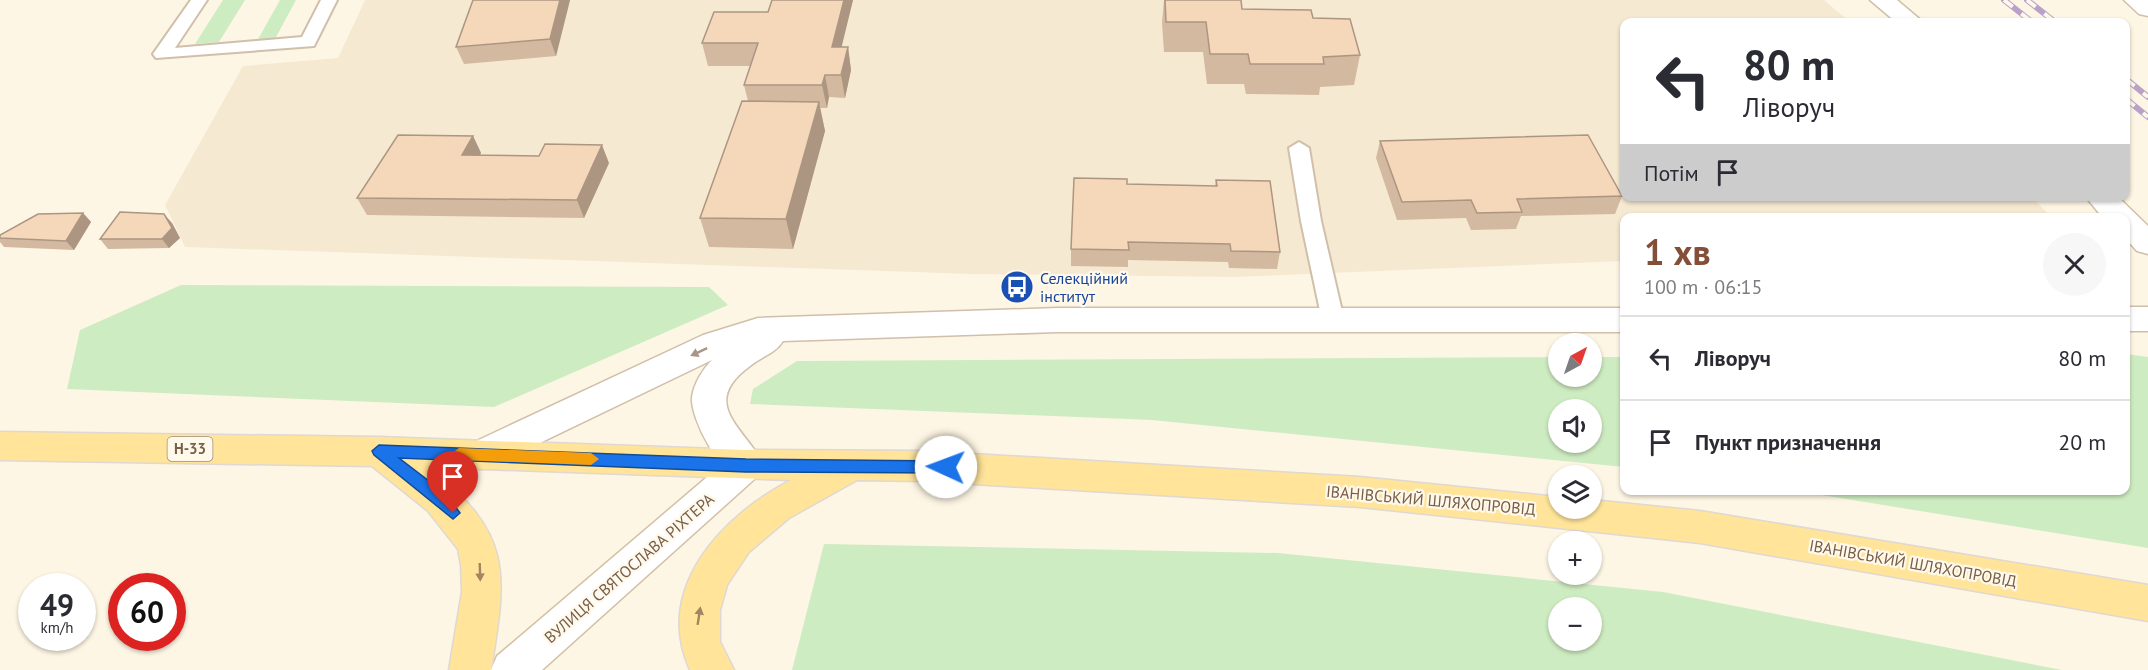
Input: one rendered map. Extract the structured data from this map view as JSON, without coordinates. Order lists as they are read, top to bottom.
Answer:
{
  "streets": {
    "main road": ["Н-33", "ІВАНІВСЬКИЙ ШЛЯХОПРОВІД"],
    "street": ["ВУЛИЦЯ СВЯТОСЛАВА РІХТЕРА"]
  },
  "crossings": [
    ["Н-33", "ІВАНІВСЬКИЙ ШЛЯХОПРОВІД"],
    ["Н-33", "ВУЛИЦЯ СВЯТОСЛАВА РІХТЕРА"]
  ],
  "places": {
    "bus stop": ["Селекційний інститут"]
  },
  "north": "top right",
  "page": {
    "turn": ["80 m", "Ліворуч"],
    "then": "Потім",
    "heading": ["1 хв", "100 m · 06:15"],
    "list": [
      {
        "name": "Ліворуч",
        "value": "80 m"
      },
      {
        "name": "Пункт призначення",
        "value": "20 m"
      }
    ],
    "map_buttons": ["+", "−"],
    "speed": "49 km/h",
    "limit": "60"
  }
}
